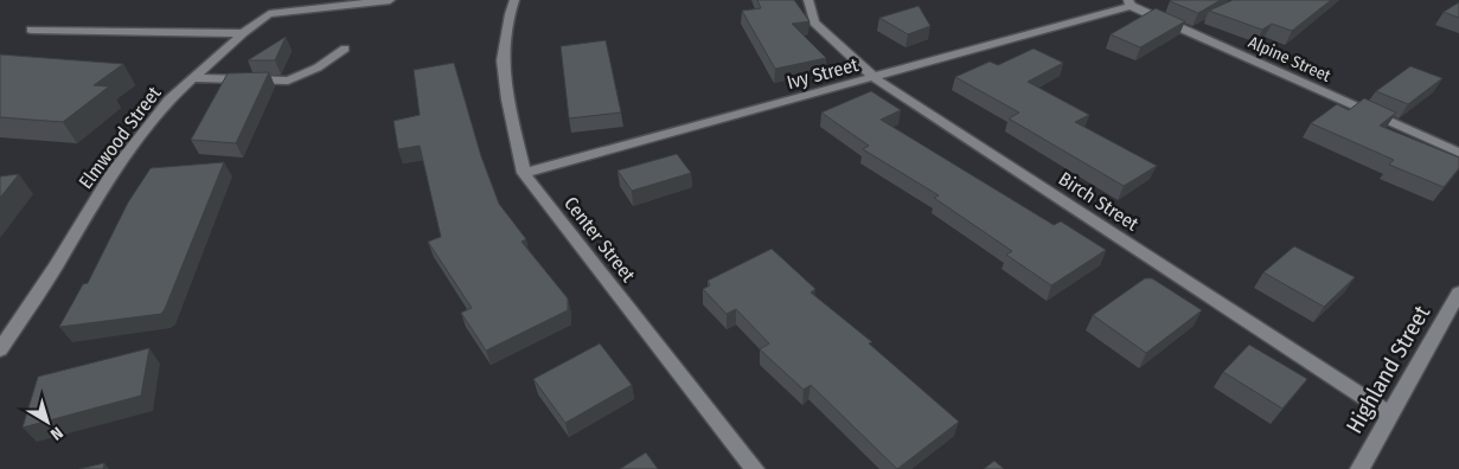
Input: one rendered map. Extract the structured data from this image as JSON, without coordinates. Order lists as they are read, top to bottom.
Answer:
{
  "streets": {
    "street": [
      "Alpine Street",
      "Ivy Street",
      "Elmwood Street",
      "Birch Street",
      "Center Street",
      "Highland Street"
    ]
  },
  "crossings": [
    ["Alpine Street", "Ivy Street"],
    ["Ivy Street", "Birch Street"],
    ["Ivy Street", "Center Street"],
    ["Birch Street", "Highland Street"]
  ],
  "north": "bottom right"
}
